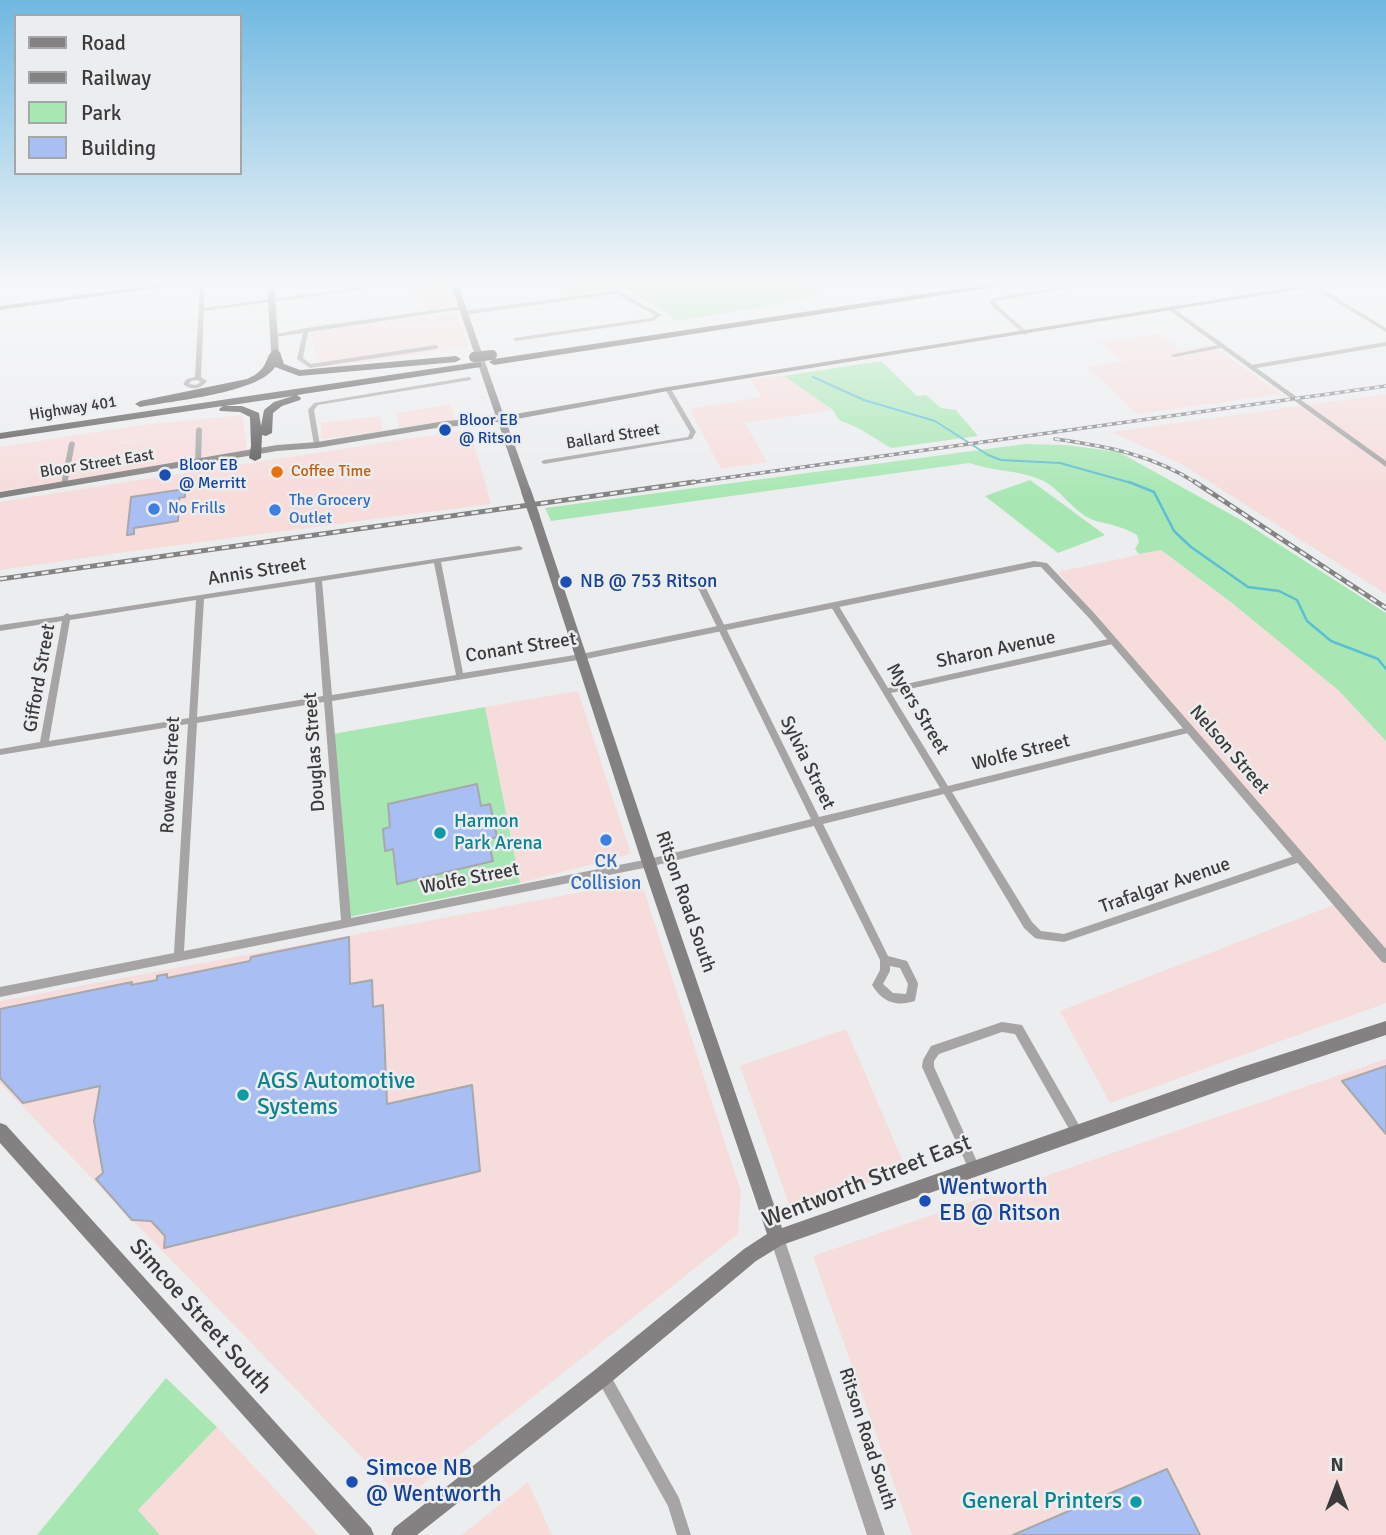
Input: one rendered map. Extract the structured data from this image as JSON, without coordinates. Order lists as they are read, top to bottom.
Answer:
{
  "streets": {
    "highway": ["Highway 401"],
    "main road": [
      "Bloor Street East",
      "Ritson Road South",
      "Wentworth Street East",
      "Simcoe Street South"
    ],
    "street": [
      "Ballard Street",
      "Annis Street",
      "Conant Street",
      "Sharon Avenue",
      "Gifford Street",
      "Myers Street",
      "Nelson Street",
      "Douglas Street",
      "Wolfe Street",
      "Sylvia Street",
      "Rowena Street",
      "Trafalgar Avenue"
    ]
  },
  "crossings": [
    ["Ballard Street", "Bloor Street East"],
    ["Bloor Street East", "Ritson Road South"],
    ["Annis Street", "Gifford Street"],
    ["Annis Street", "Douglas Street"],
    ["Annis Street", "Rowena Street"],
    ["Conant Street", "Gifford Street"],
    ["Conant Street", "Myers Street"],
    ["Conant Street", "Nelson Street"],
    ["Conant Street", "Douglas Street"],
    ["Conant Street", "Sylvia Street"],
    ["Conant Street", "Rowena Street"],
    ["Conant Street", "Ritson Road South"],
    ["Sharon Avenue", "Myers Street"],
    ["Sharon Avenue", "Nelson Street"],
    ["Myers Street", "Wolfe Street"],
    ["Myers Street", "Trafalgar Avenue"],
    ["Nelson Street", "Wolfe Street"],
    ["Nelson Street", "Trafalgar Avenue"],
    ["Douglas Street", "Wolfe Street"],
    ["Wolfe Street", "Sylvia Street"],
    ["Wolfe Street", "Rowena Street"],
    ["Wolfe Street", "Ritson Road South"],
    ["Ritson Road South", "Wentworth Street East"]
  ],
  "places": [
    "Bloor EB @ Ritson",
    "Coffee Time",
    "Bloor EB @ Merritt",
    "No Frills",
    "The Grocery Outlet",
    "NB @ 753 Ritson",
    "Harmon Park Arena",
    "CK Collision",
    "AGS Automotive Systems",
    "Wentworth EB @ Ritson",
    "Simcoe NB @ Wentworth",
    "General Printers"
  ],
  "legend": [
    "Road",
    "Railway",
    "Park",
    "Building"
  ],
  "north": "top"
}
